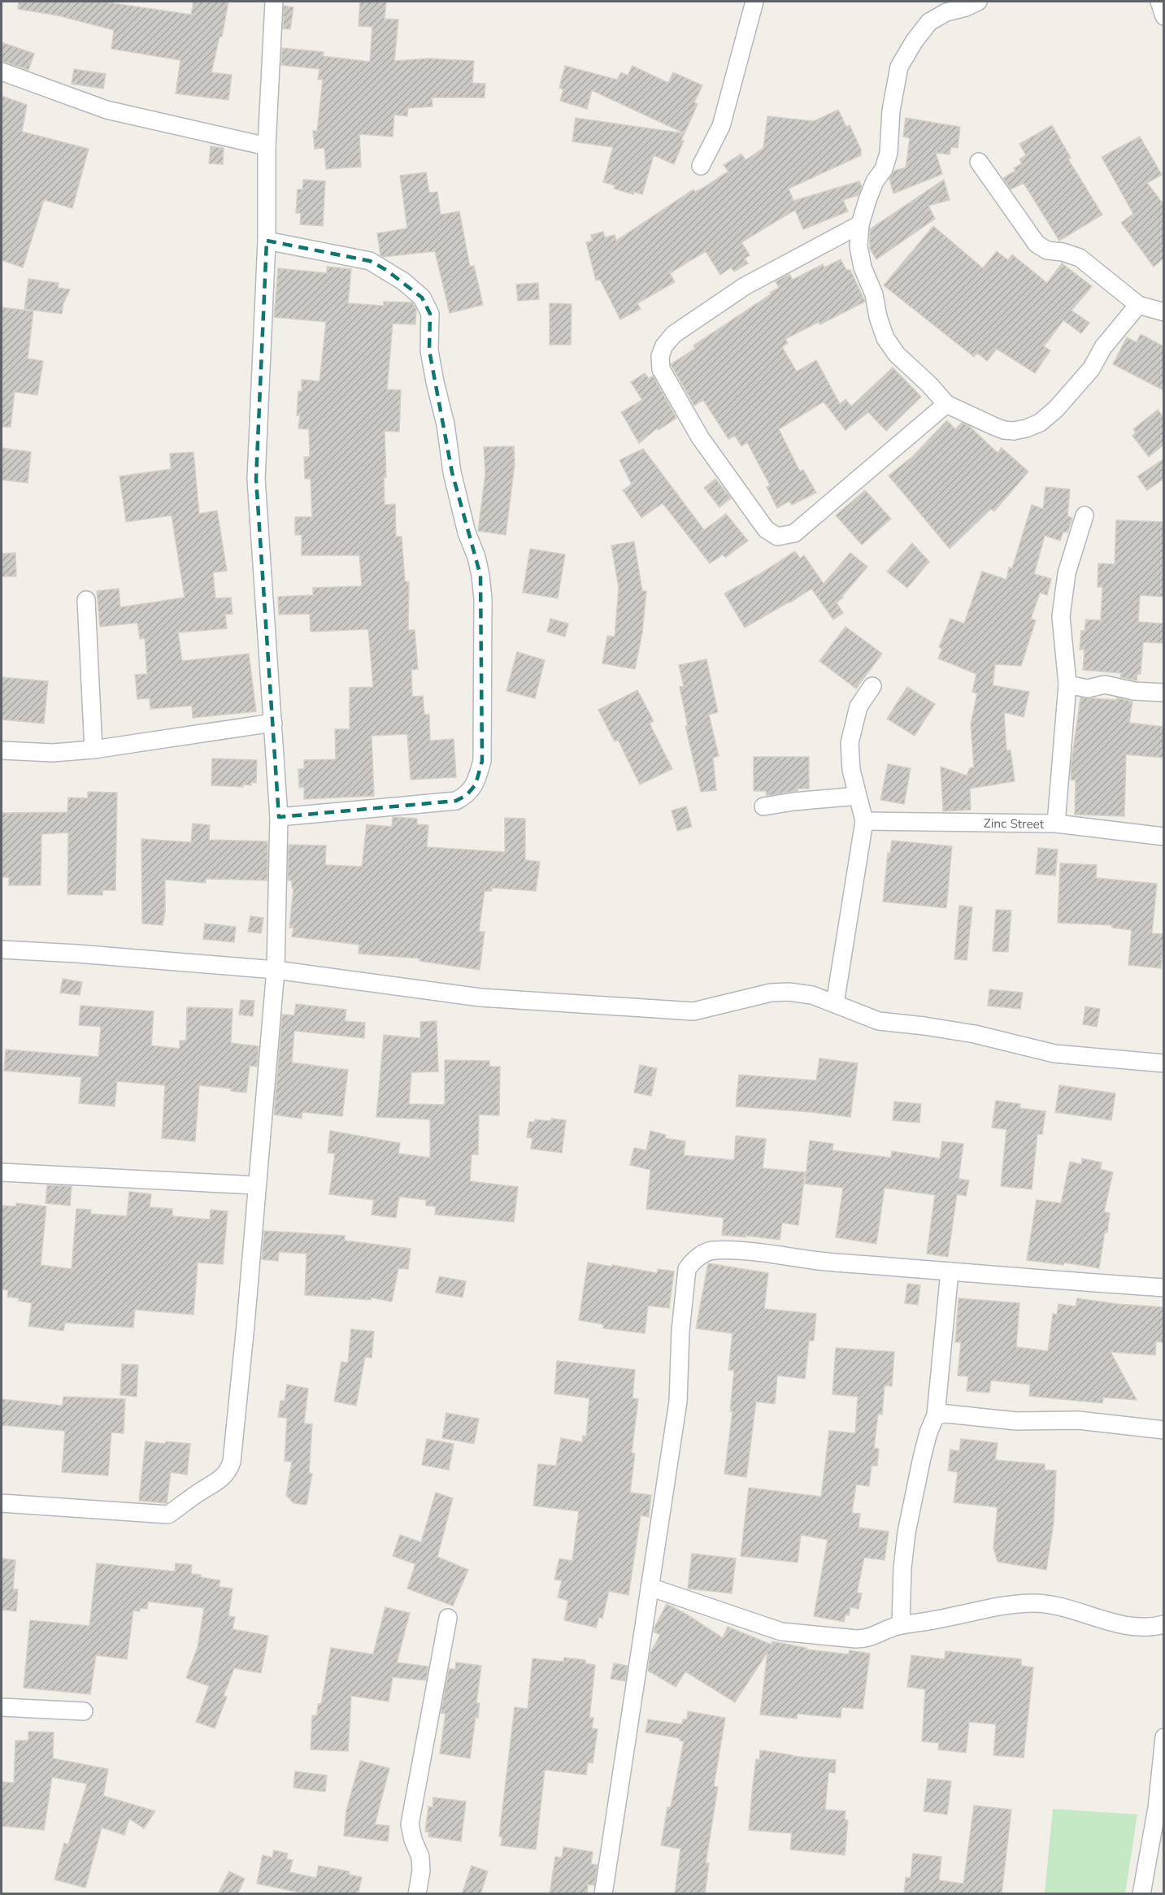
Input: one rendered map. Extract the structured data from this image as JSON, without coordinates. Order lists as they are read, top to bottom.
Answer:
{
  "streets": {
    "street": ["Zinc Street"]
  }
}
